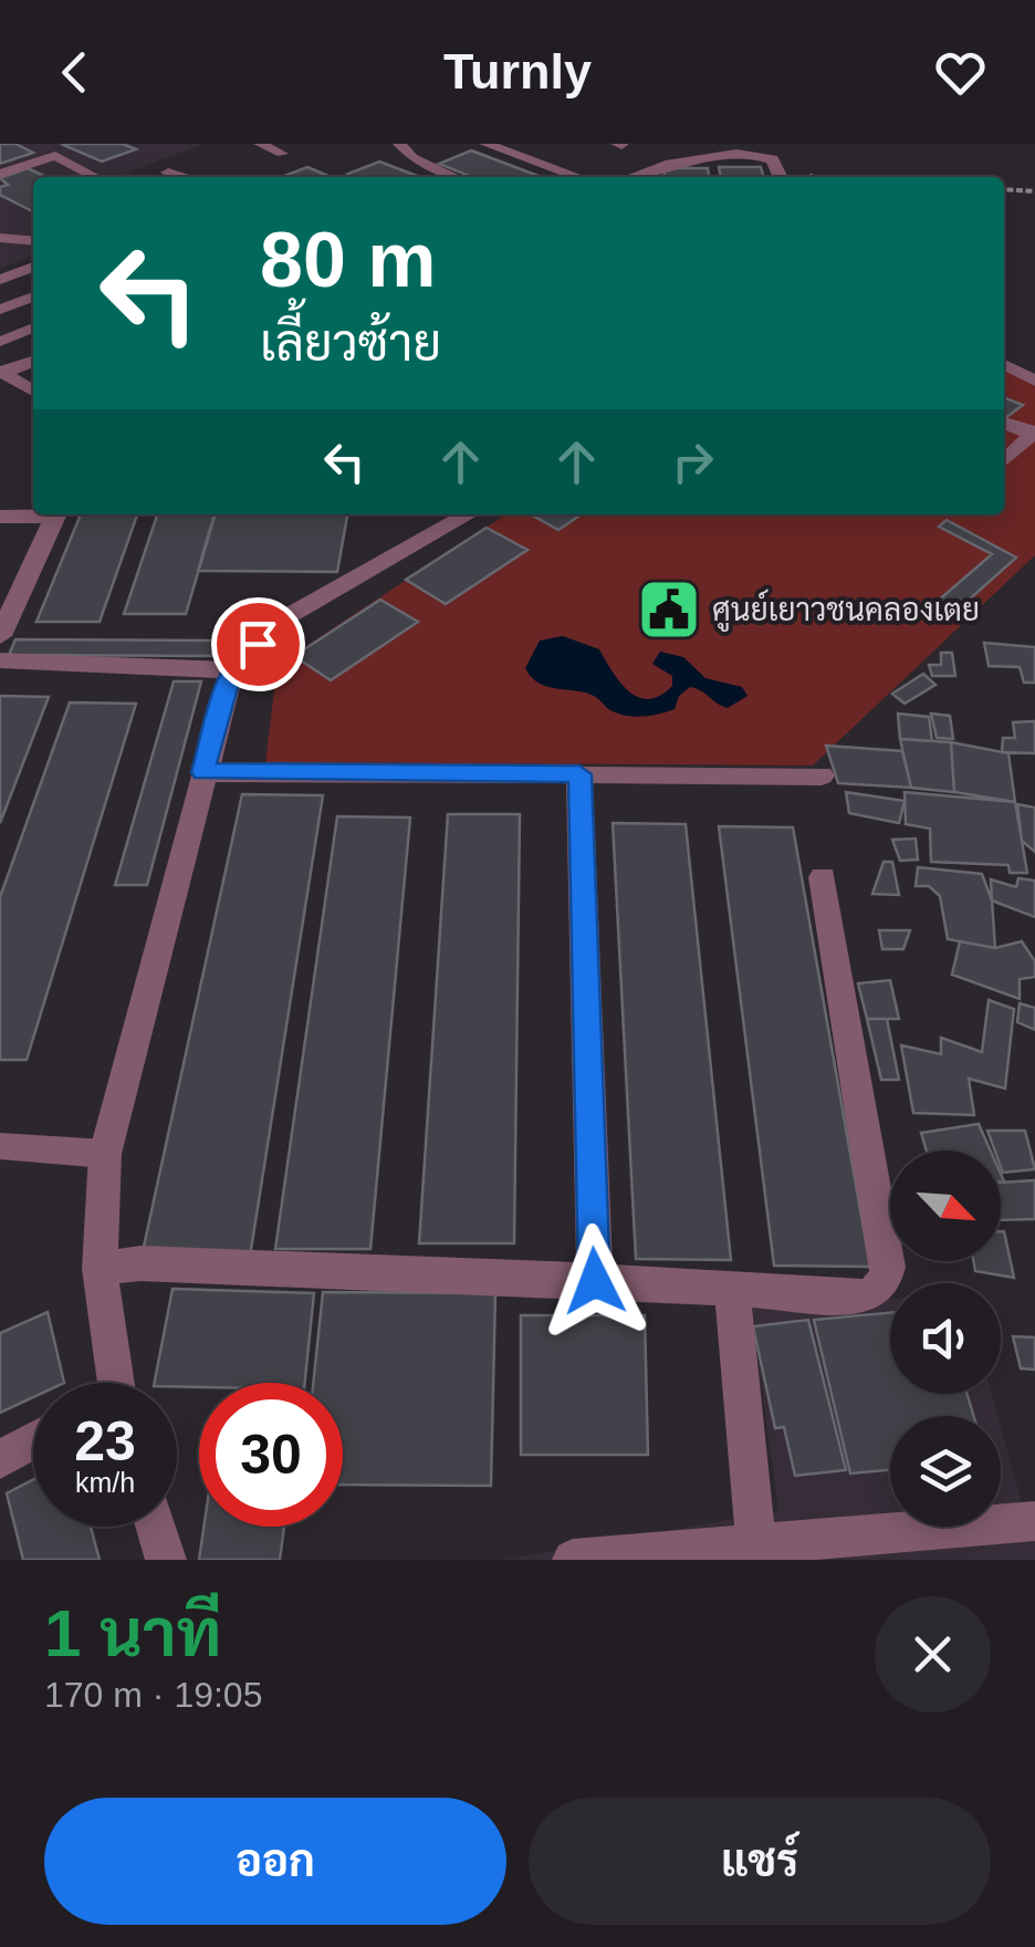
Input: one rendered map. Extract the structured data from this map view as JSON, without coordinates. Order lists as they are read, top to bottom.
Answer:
{
  "places": {
    "public building": ["ศูนย์เยาวชนคลองเตย"]
  },
  "north": "bottom right",
  "page": {
    "header": "Turnly",
    "turn": ["80 m", "เลี้ยวซ้าย"],
    "speed": "23 km/h",
    "limit": "30",
    "heading": ["1 นาที", "170 m · 19:05"],
    "buttons": ["ออก", "แชร์"]
  }
}
